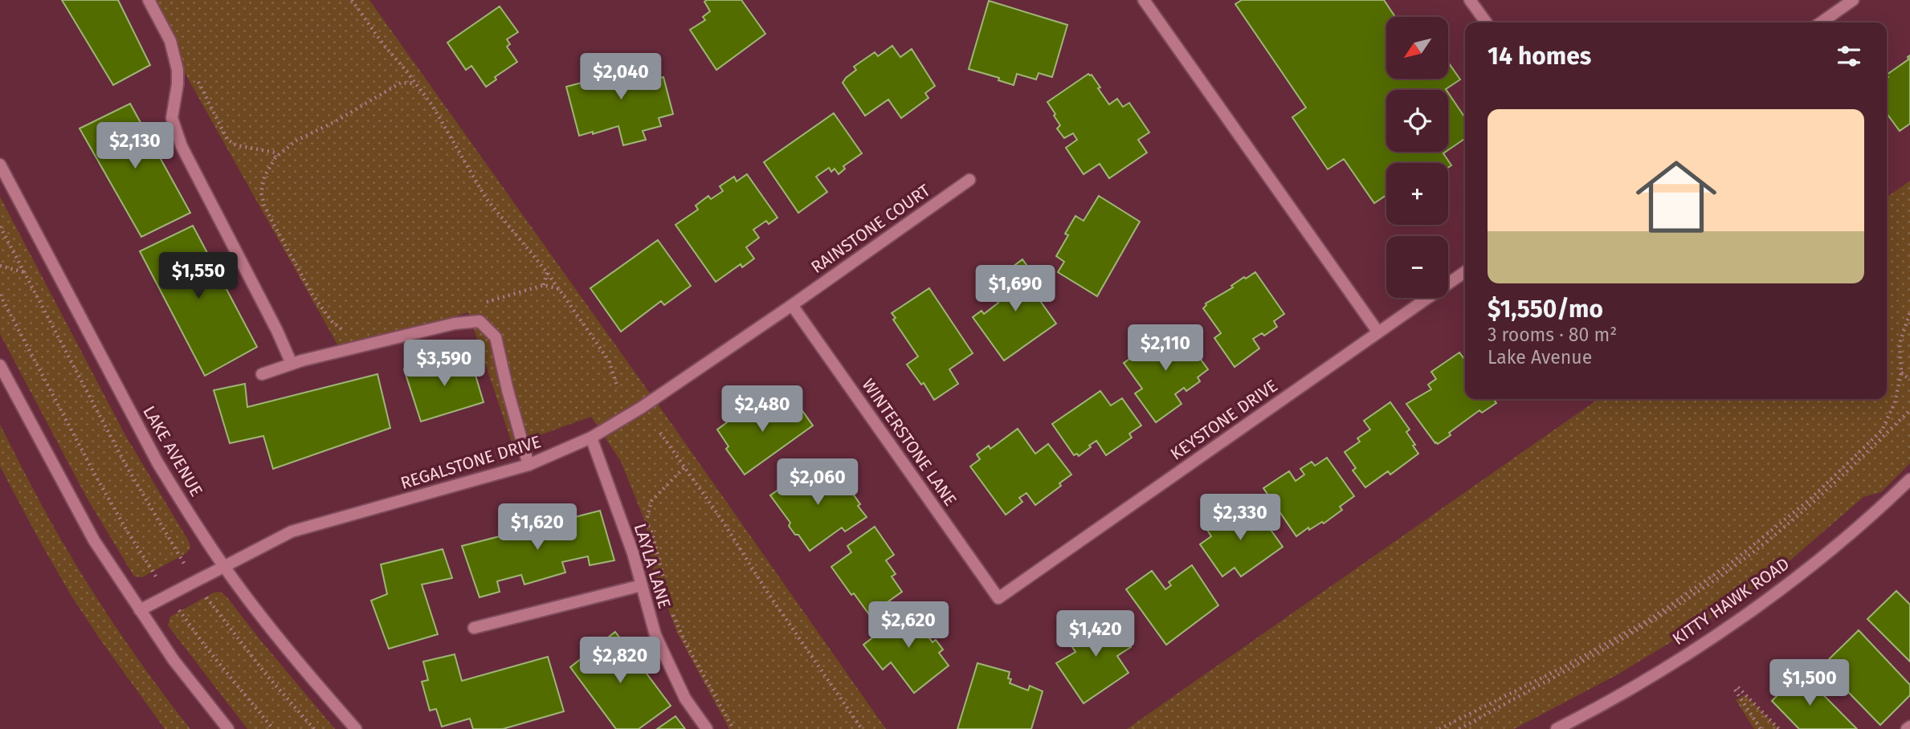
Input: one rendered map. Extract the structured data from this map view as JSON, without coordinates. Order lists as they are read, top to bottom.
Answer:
{
  "streets": {
    "street": [
      "RAINSTONE COURT",
      "KEYSTONE DRIVE",
      "WINTERSTONE LANE",
      "LAKE AVENUE",
      "REGALSTONE DRIVE",
      "LAYLA LANE",
      "KITTY HAWK ROAD"
    ]
  },
  "crossings": [
    ["RAINSTONE COURT", "WINTERSTONE LANE"],
    ["RAINSTONE COURT", "REGALSTONE DRIVE"],
    ["KEYSTONE DRIVE", "WINTERSTONE LANE"],
    ["WINTERSTONE LANE", "REGALSTONE DRIVE"],
    ["LAKE AVENUE", "REGALSTONE DRIVE"],
    ["REGALSTONE DRIVE", "LAYLA LANE"]
  ],
  "north": "bottom left",
  "page": {
    "map_buttons": ["+", "−"],
    "heading": "14 homes",
    "price": [
      "$2,040",
      "$2,130",
      "$1,550",
      "$1,690",
      "$2,110",
      "$3,590",
      "$2,480",
      "$2,060",
      "$2,330",
      "$1,620",
      "$2,620",
      "$1,420",
      "$2,820",
      "$1,500"
    ],
    "list": [
      {
        "name": "$1,550/mo",
        "note": "3 rooms · 80 m² · Lake Avenue"
      }
    ]
  }
}
